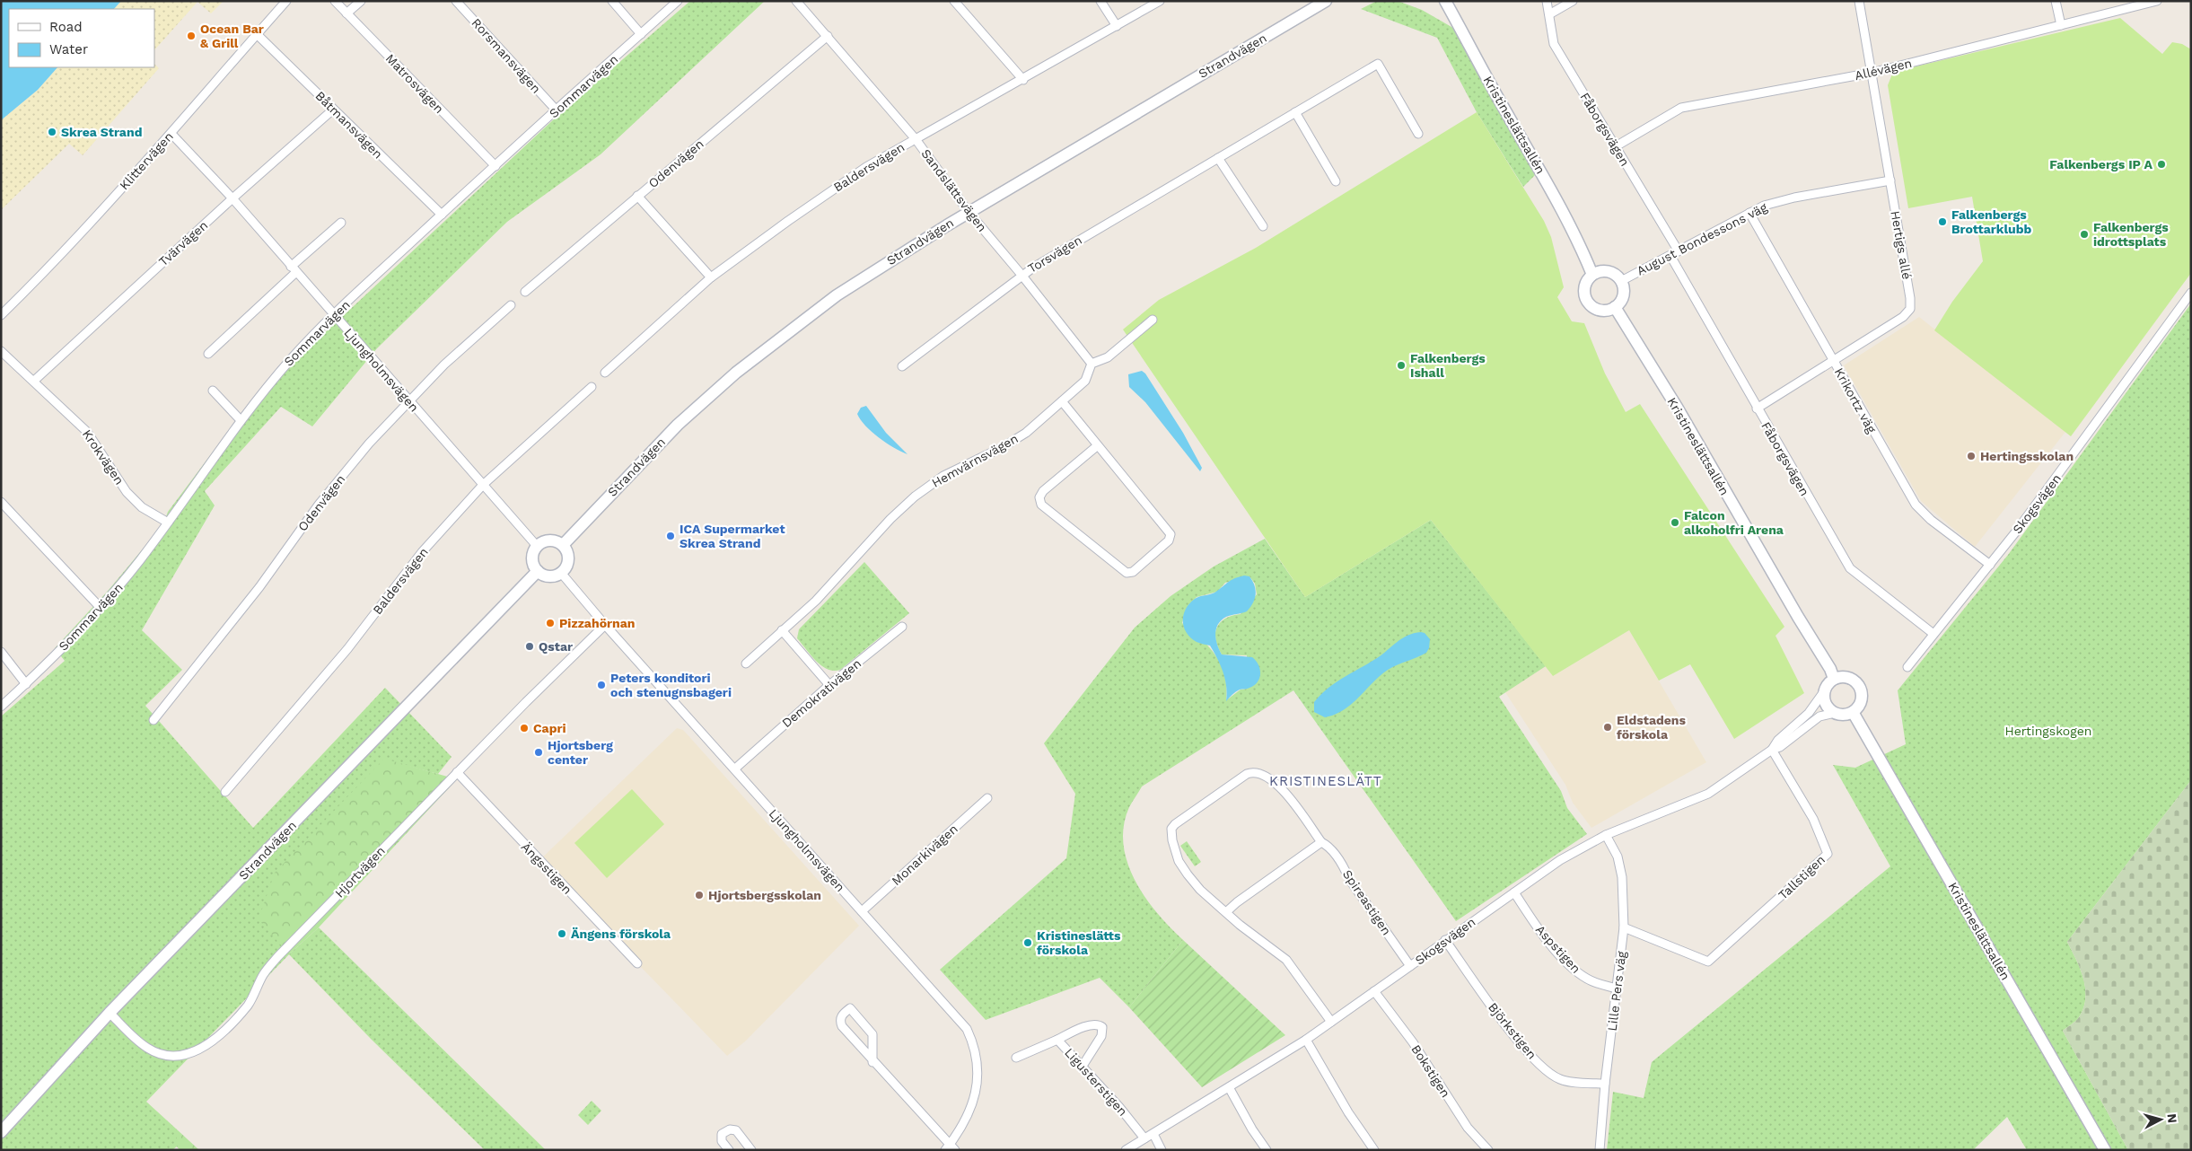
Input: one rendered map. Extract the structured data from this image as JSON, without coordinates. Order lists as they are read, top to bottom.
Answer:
{
  "streets": {
    "street": [
      "Rorsmansvägen",
      "Strandvägen",
      "Allévägen",
      "Matrosvägen",
      "Sommarvägen",
      "Båtmansvägen",
      "Kristineslättsallén",
      "Fåborgsvägen",
      "Klittervägen",
      "Odenvägen",
      "Baldersvägen",
      "Sandslättsvägen",
      "August Bondessons väg",
      "Tvärvägen",
      "Hertigs allé",
      "Torsvägen",
      "Ljungholmsvägen",
      "Krikortz väg",
      "Krokvägen",
      "Hemvärnsvägen",
      "Skogsvägen",
      "Demokrativägen",
      "Monarkivägen",
      "Ängsstigen",
      "Hjortvägen",
      "Tallstigen",
      "Spireastigen",
      "Aspstigen",
      "Lille Pers väg",
      "Björkstigen",
      "Bokstigen",
      "Ligusterstigen"
    ]
  },
  "crossings": [
    ["Rorsmansvägen", "Sommarvägen"],
    ["Strandvägen", "Sandslättsvägen"],
    ["Strandvägen", "Ljungholmsvägen"],
    ["Strandvägen", "Hjortvägen"],
    ["Allévägen", "Fåborgsvägen"],
    ["Allévägen", "Hertigs allé"],
    ["Matrosvägen", "Sommarvägen"],
    ["Sommarvägen", "Båtmansvägen"],
    ["Sommarvägen", "Ljungholmsvägen"],
    ["Sommarvägen", "Krokvägen"],
    ["Båtmansvägen", "Klittervägen"],
    ["Båtmansvägen", "Tvärvägen"],
    ["Kristineslättsallén", "August Bondessons väg"],
    ["Kristineslättsallén", "Skogsvägen"],
    ["Fåborgsvägen", "August Bondessons väg"],
    ["Fåborgsvägen", "Hertigs allé"],
    ["Fåborgsvägen", "Skogsvägen"],
    ["Klittervägen", "Ljungholmsvägen"],
    ["Odenvägen", "Sandslättsvägen"],
    ["Odenvägen", "Ljungholmsvägen"],
    ["Baldersvägen", "Sandslättsvägen"],
    ["Baldersvägen", "Ljungholmsvägen"],
    ["Sandslättsvägen", "Torsvägen"],
    ["Sandslättsvägen", "Hemvärnsvägen"],
    ["August Bondessons väg", "Hertigs allé"],
    ["August Bondessons väg", "Krikortz väg"],
    ["Tvärvägen", "Ljungholmsvägen"],
    ["Tvärvägen", "Krokvägen"],
    ["Hertigs allé", "Krikortz väg"],
    ["Ljungholmsvägen", "Demokrativägen"],
    ["Ljungholmsvägen", "Monarkivägen"],
    ["Ljungholmsvägen", "Hjortvägen"],
    ["Krikortz väg", "Skogsvägen"],
    ["Skogsvägen", "Tallstigen"],
    ["Skogsvägen", "Spireastigen"],
    ["Skogsvägen", "Aspstigen"],
    ["Skogsvägen", "Lille Pers väg"],
    ["Skogsvägen", "Björkstigen"],
    ["Skogsvägen", "Bokstigen"],
    ["Skogsvägen", "Ligusterstigen"],
    ["Ängsstigen", "Hjortvägen"],
    ["Tallstigen", "Lille Pers väg"],
    ["Aspstigen", "Lille Pers väg"],
    ["Lille Pers väg", "Björkstigen"]
  ],
  "districts": ["KRISTINESLÄTT"],
  "parks": ["Hertingskogen"],
  "places": [
    "Ocean Bar & Grill",
    "Skrea Strand",
    "Falkenbergs IP A",
    "Falkenbergs Brottarklubb",
    "Falkenbergs idrottsplats",
    "Falkenbergs Ishall",
    "Hertingsskolan",
    "Falcon alkoholfri Arena",
    "ICA Supermarket Skrea Strand",
    "Pizzahörnan",
    "Qstar",
    "Peters konditori och stenugnsbageri",
    "Eldstadens förskola",
    "Capri",
    "Hjortsberg center",
    "Hjortsbergsskolan",
    "Ängens förskola",
    "Kristineslätts förskola"
  ],
  "legend": ["Road", "Water"],
  "north": "right"
}
